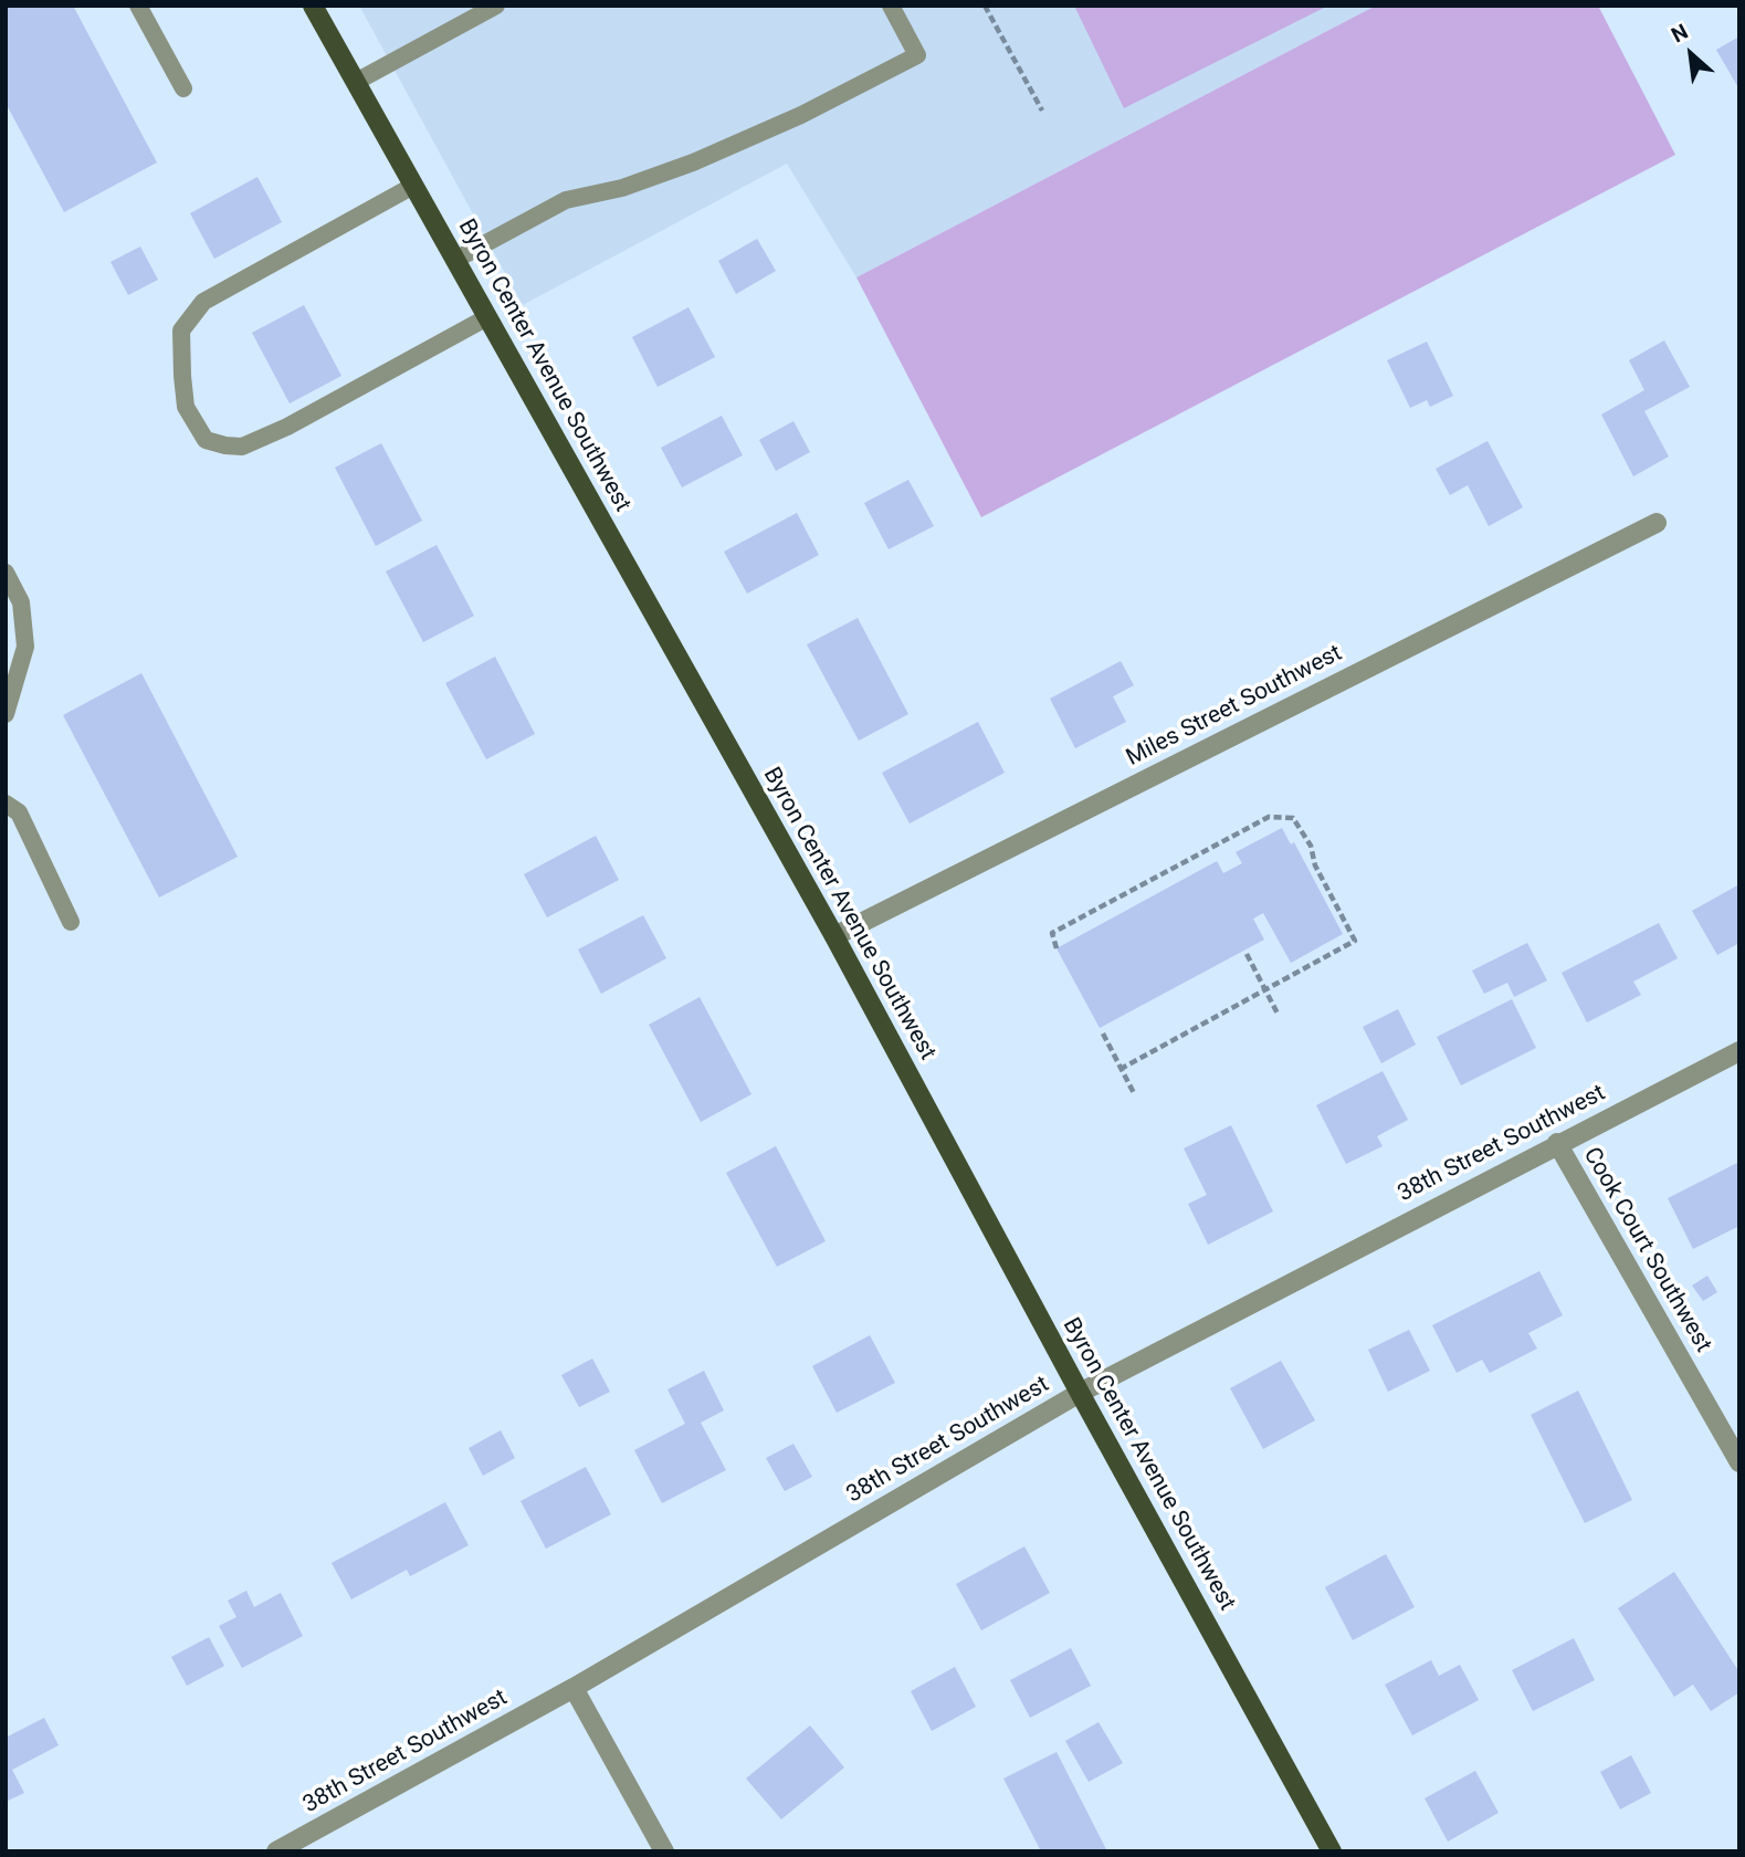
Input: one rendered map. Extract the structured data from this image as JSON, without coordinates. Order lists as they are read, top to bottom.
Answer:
{
  "streets": {
    "main road": ["Byron Center Avenue Southwest"],
    "street": ["Miles Street Southwest", "38th Street Southwest", "Cook Court Southwest"]
  },
  "crossings": [
    ["Byron Center Avenue Southwest", "Miles Street Southwest"],
    ["Byron Center Avenue Southwest", "38th Street Southwest"],
    ["38th Street Southwest", "Cook Court Southwest"]
  ],
  "north": "top left"
}
